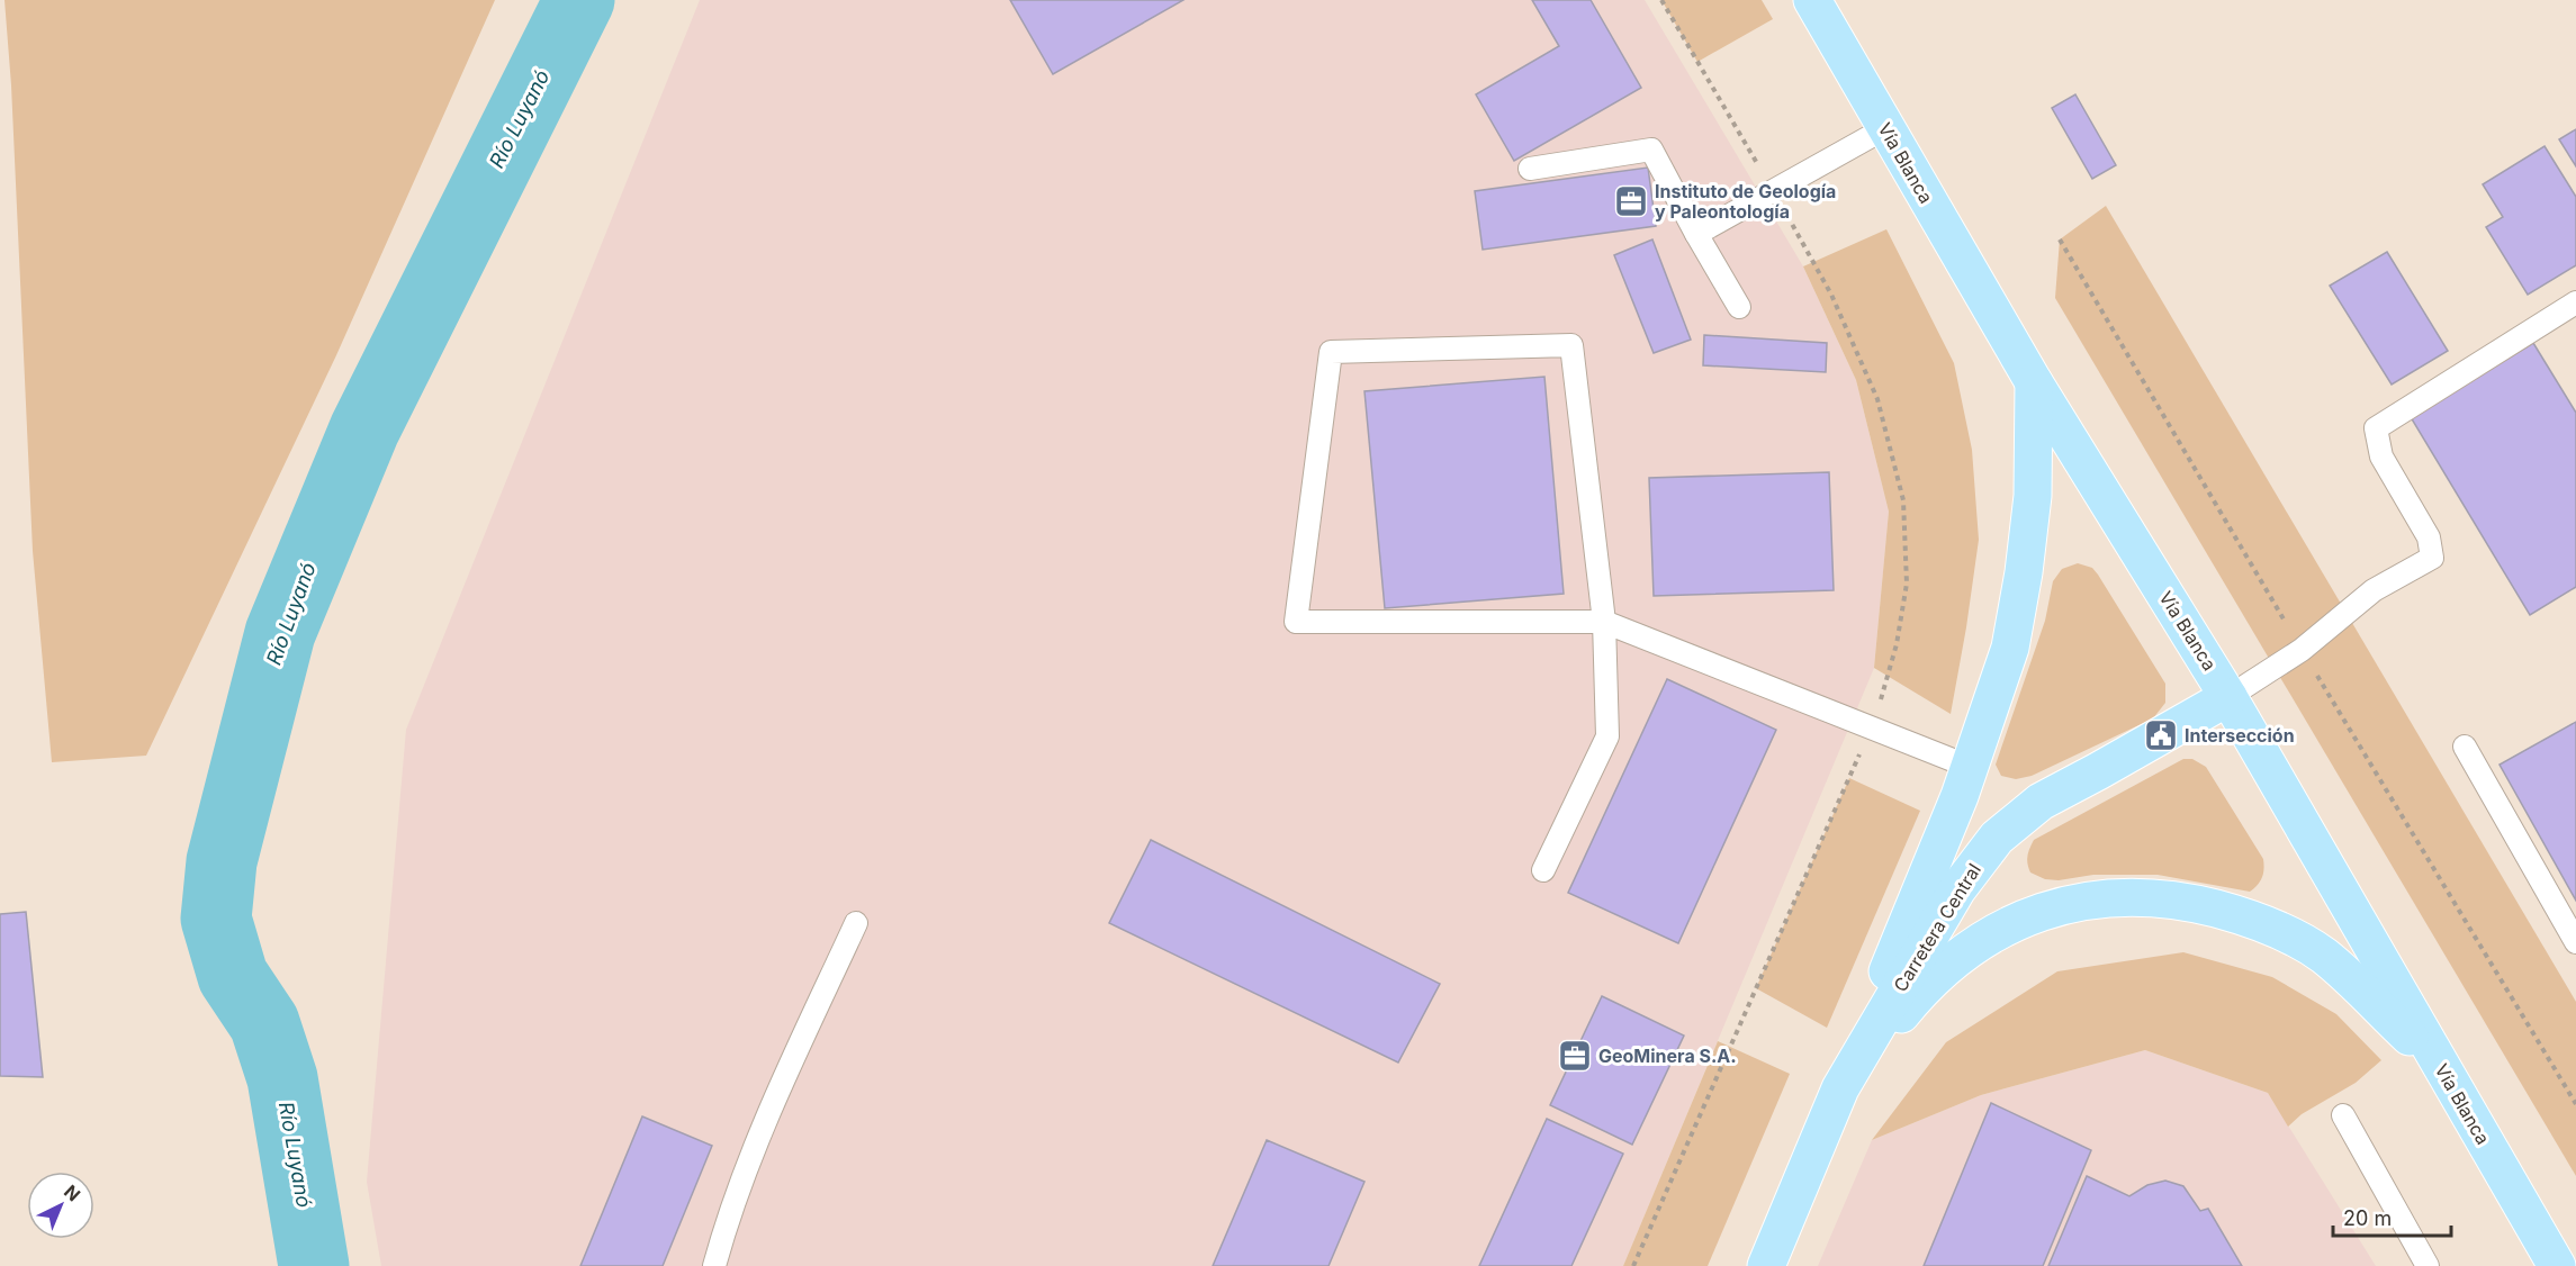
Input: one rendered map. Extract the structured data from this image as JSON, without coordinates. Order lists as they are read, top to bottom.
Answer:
{
  "streets": {
    "main road": ["Vía Blanca", "Carretera Central"]
  },
  "crossings": [
    ["Vía Blanca", "Carretera Central"]
  ],
  "water": ["Río Luyanó"],
  "places": {
    "office": ["Instituto de Geología y Paleontología", "GeoMinera S.A."],
    "public building": ["Intersección"]
  },
  "scale_bar": "20 m",
  "north": "top right"
}
